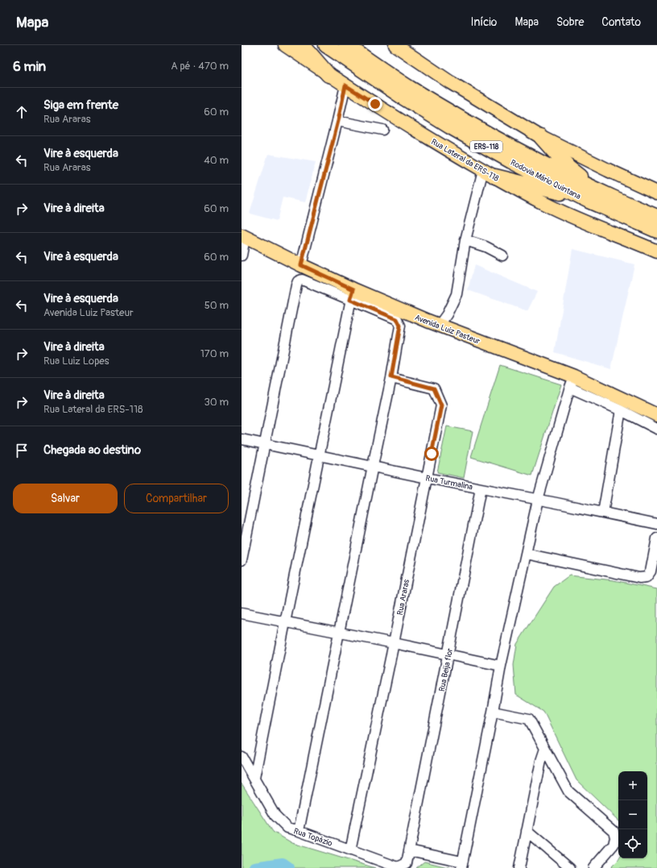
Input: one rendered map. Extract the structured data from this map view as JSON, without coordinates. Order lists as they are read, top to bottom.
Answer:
{
  "streets": {
    "highway": ["ERS-118", "Rodovia Mário Quintana"],
    "main road": ["Rua Lateral da ERS-118", "Avenida Luiz Pasteur"],
    "street": [
      "Rua Turmalina",
      "Rua Araras",
      "Rua Beija flor",
      "Rua Topázio"
    ]
  },
  "crossings": [
    ["Rua Turmalina", "Rua Araras"],
    ["Rua Turmalina", "Rua Beija flor"],
    ["Rua Araras", "Rua Topázio"],
    ["Rua Beija flor", "Rua Topázio"]
  ],
  "page": {
    "header": "Mapa",
    "nav": [
      "Início",
      "Mapa",
      "Sobre",
      "Contato"
    ],
    "heading": ["6 min", "A pé · 470 m"],
    "list": [
      ["Siga em frente", "Rua Araras", "60 m"],
      ["Vire à esquerda", "Rua Araras", "40 m"],
      ["Vire à direita", "60 m"],
      ["Vire à esquerda", "60 m"],
      ["Vire à esquerda", "Avenida Luiz Pasteur", "50 m"],
      ["Vire à direita", "Rua Luiz Lopes", "170 m"],
      ["Vire à direita", "Rua Lateral da ERS-118", "30 m"],
      "Chegada ao destino"
    ],
    "buttons": ["Salvar", "Compartilhar"],
    "map_buttons": ["+", "−"]
  }
}
